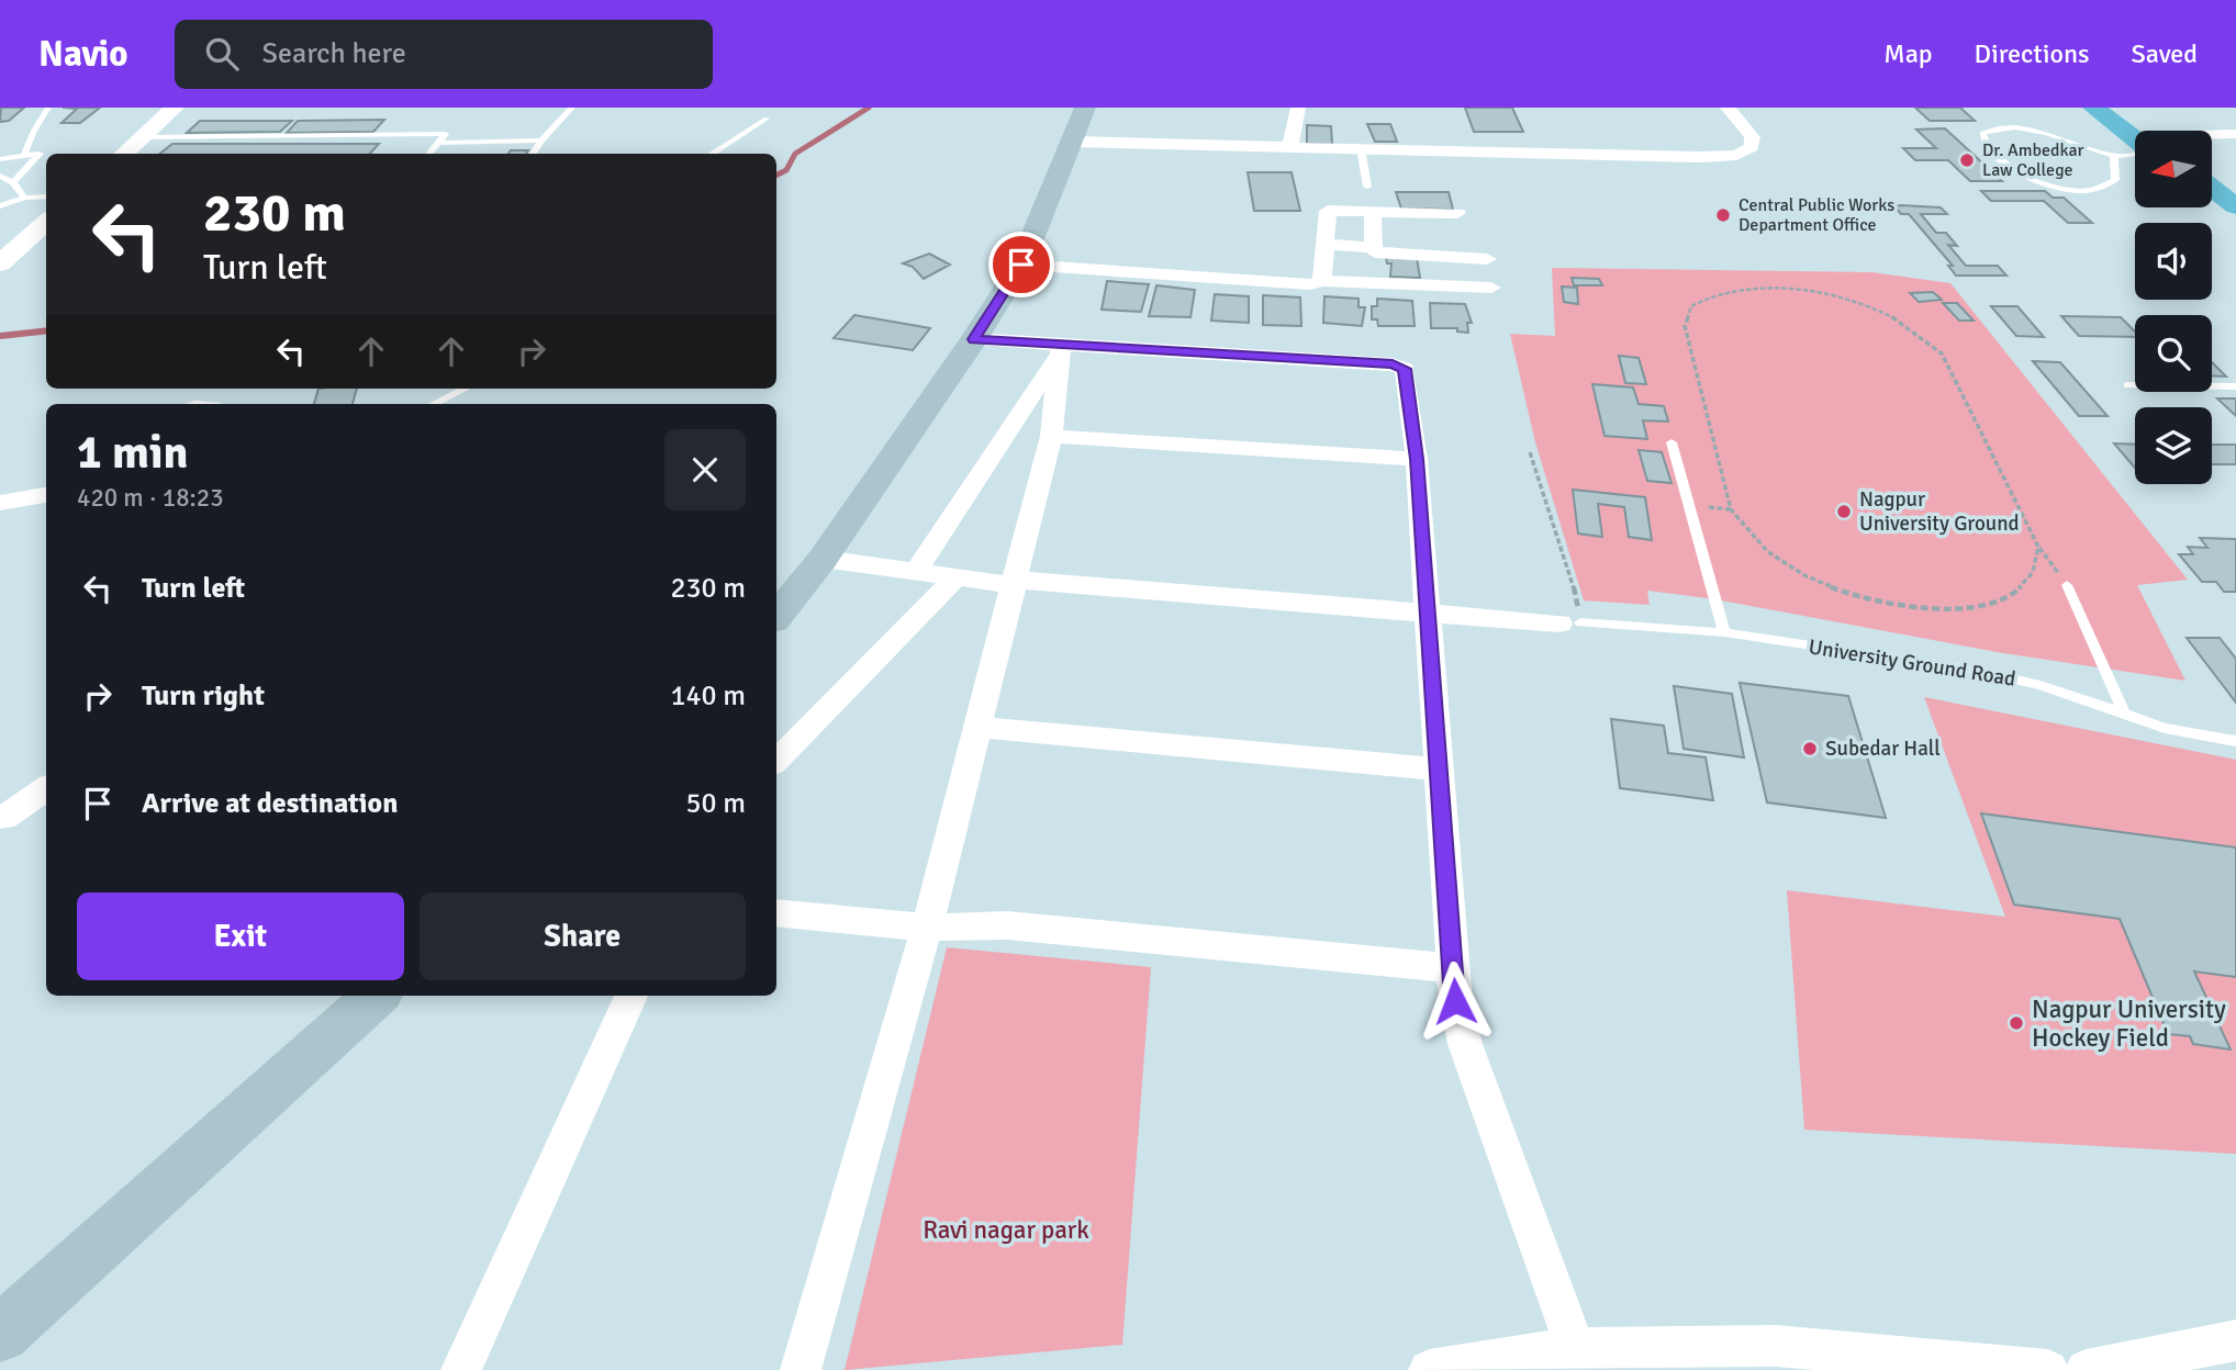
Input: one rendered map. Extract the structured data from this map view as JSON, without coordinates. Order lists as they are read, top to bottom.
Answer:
{
  "streets": {
    "lane": ["University Ground Road"]
  },
  "parks": ["Ravi nagar park"],
  "places": [
    "Dr. Ambedkar Law College",
    "Central Public Works Department Office",
    "Nagpur University Ground",
    "Subedar Hall",
    "Nagpur University Hockey Field"
  ],
  "north": "left",
  "page": {
    "header": "Navio",
    "search": "Search here",
    "nav": ["Map", "Directions", "Saved"],
    "turn": ["230 m", "Turn left"],
    "heading": ["1 min", "420 m · 18:23"],
    "list": [
      {
        "name": "Turn left",
        "value": "230 m"
      },
      {
        "name": "Turn right",
        "value": "140 m"
      },
      {
        "name": "Arrive at destination",
        "value": "50 m"
      }
    ],
    "buttons": ["Exit", "Share"]
  }
}
